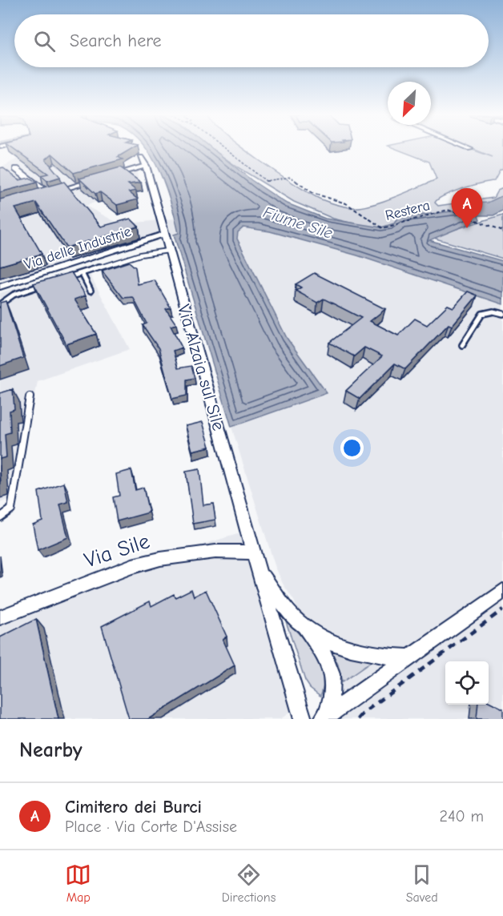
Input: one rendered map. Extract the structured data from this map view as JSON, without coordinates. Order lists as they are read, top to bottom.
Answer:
{
  "streets": {
    "street": ["Via delle Industrie", "Via Alzaia sul Sile", "Via Sile"],
    "path": ["Restera"]
  },
  "crossings": [
    ["Via delle Industrie", "Via Alzaia sul Sile"],
    ["Via Alzaia sul Sile", "Via Sile"]
  ],
  "water": ["Fiume Sile"],
  "north": "bottom left",
  "page": {
    "search": "Search here",
    "pins": "A",
    "heading": "Nearby",
    "list": [
      {
        "mark": "A",
        "name": "Cimitero dei Burci",
        "note": "Place · Via Corte D'Assise",
        "value": "240 m"
      }
    ],
    "nav": ["Map", "Directions", "Saved"]
  }
}
